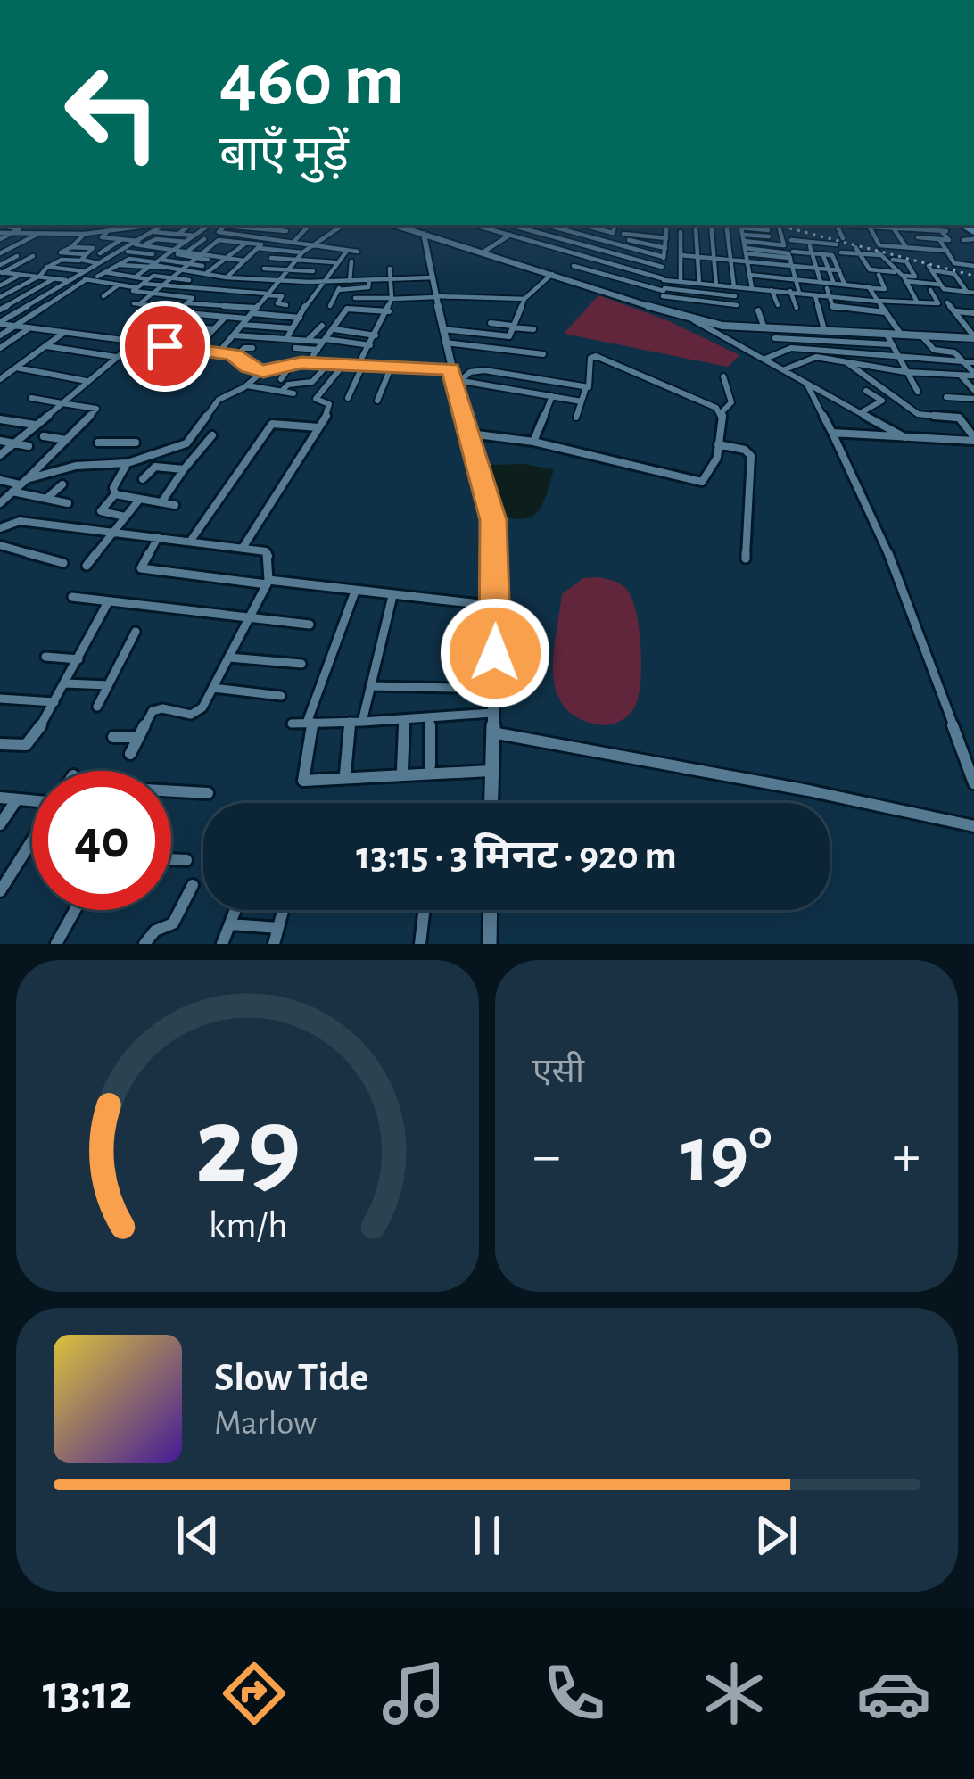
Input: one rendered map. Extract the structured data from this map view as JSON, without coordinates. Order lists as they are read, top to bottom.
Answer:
{
  "page": {
    "turn": ["460 m", "बाएँ मुड़ें"],
    "limit": "40",
    "trip": "13:15 · 3 मिनट · 920 m",
    "tile": "एसी",
    "heat": ["−", "19°", "+"],
    "song": ["Slow Tide", "Marlow"],
    "tabs": "13:12",
    "gauge": ["29", "km/h"]
  }
}
